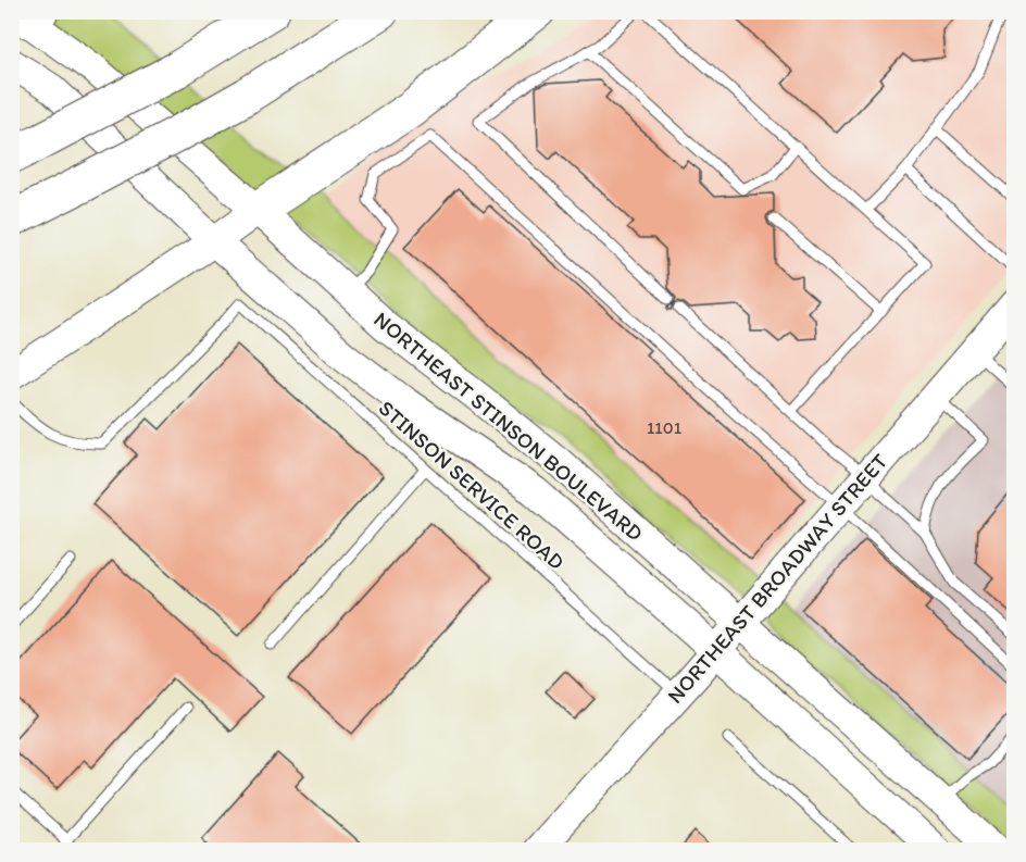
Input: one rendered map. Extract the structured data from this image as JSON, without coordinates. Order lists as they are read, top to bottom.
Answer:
{
  "streets": {
    "main road": ["NORTHEAST STINSON BOULEVARD", "NORTHEAST BROADWAY STREET"],
    "lane": ["STINSON SERVICE ROAD"]
  },
  "crossings": [
    ["NORTHEAST STINSON BOULEVARD", "NORTHEAST BROADWAY STREET"],
    ["STINSON SERVICE ROAD", "NORTHEAST BROADWAY STREET"]
  ],
  "house_numbers": ["1101"]
}
